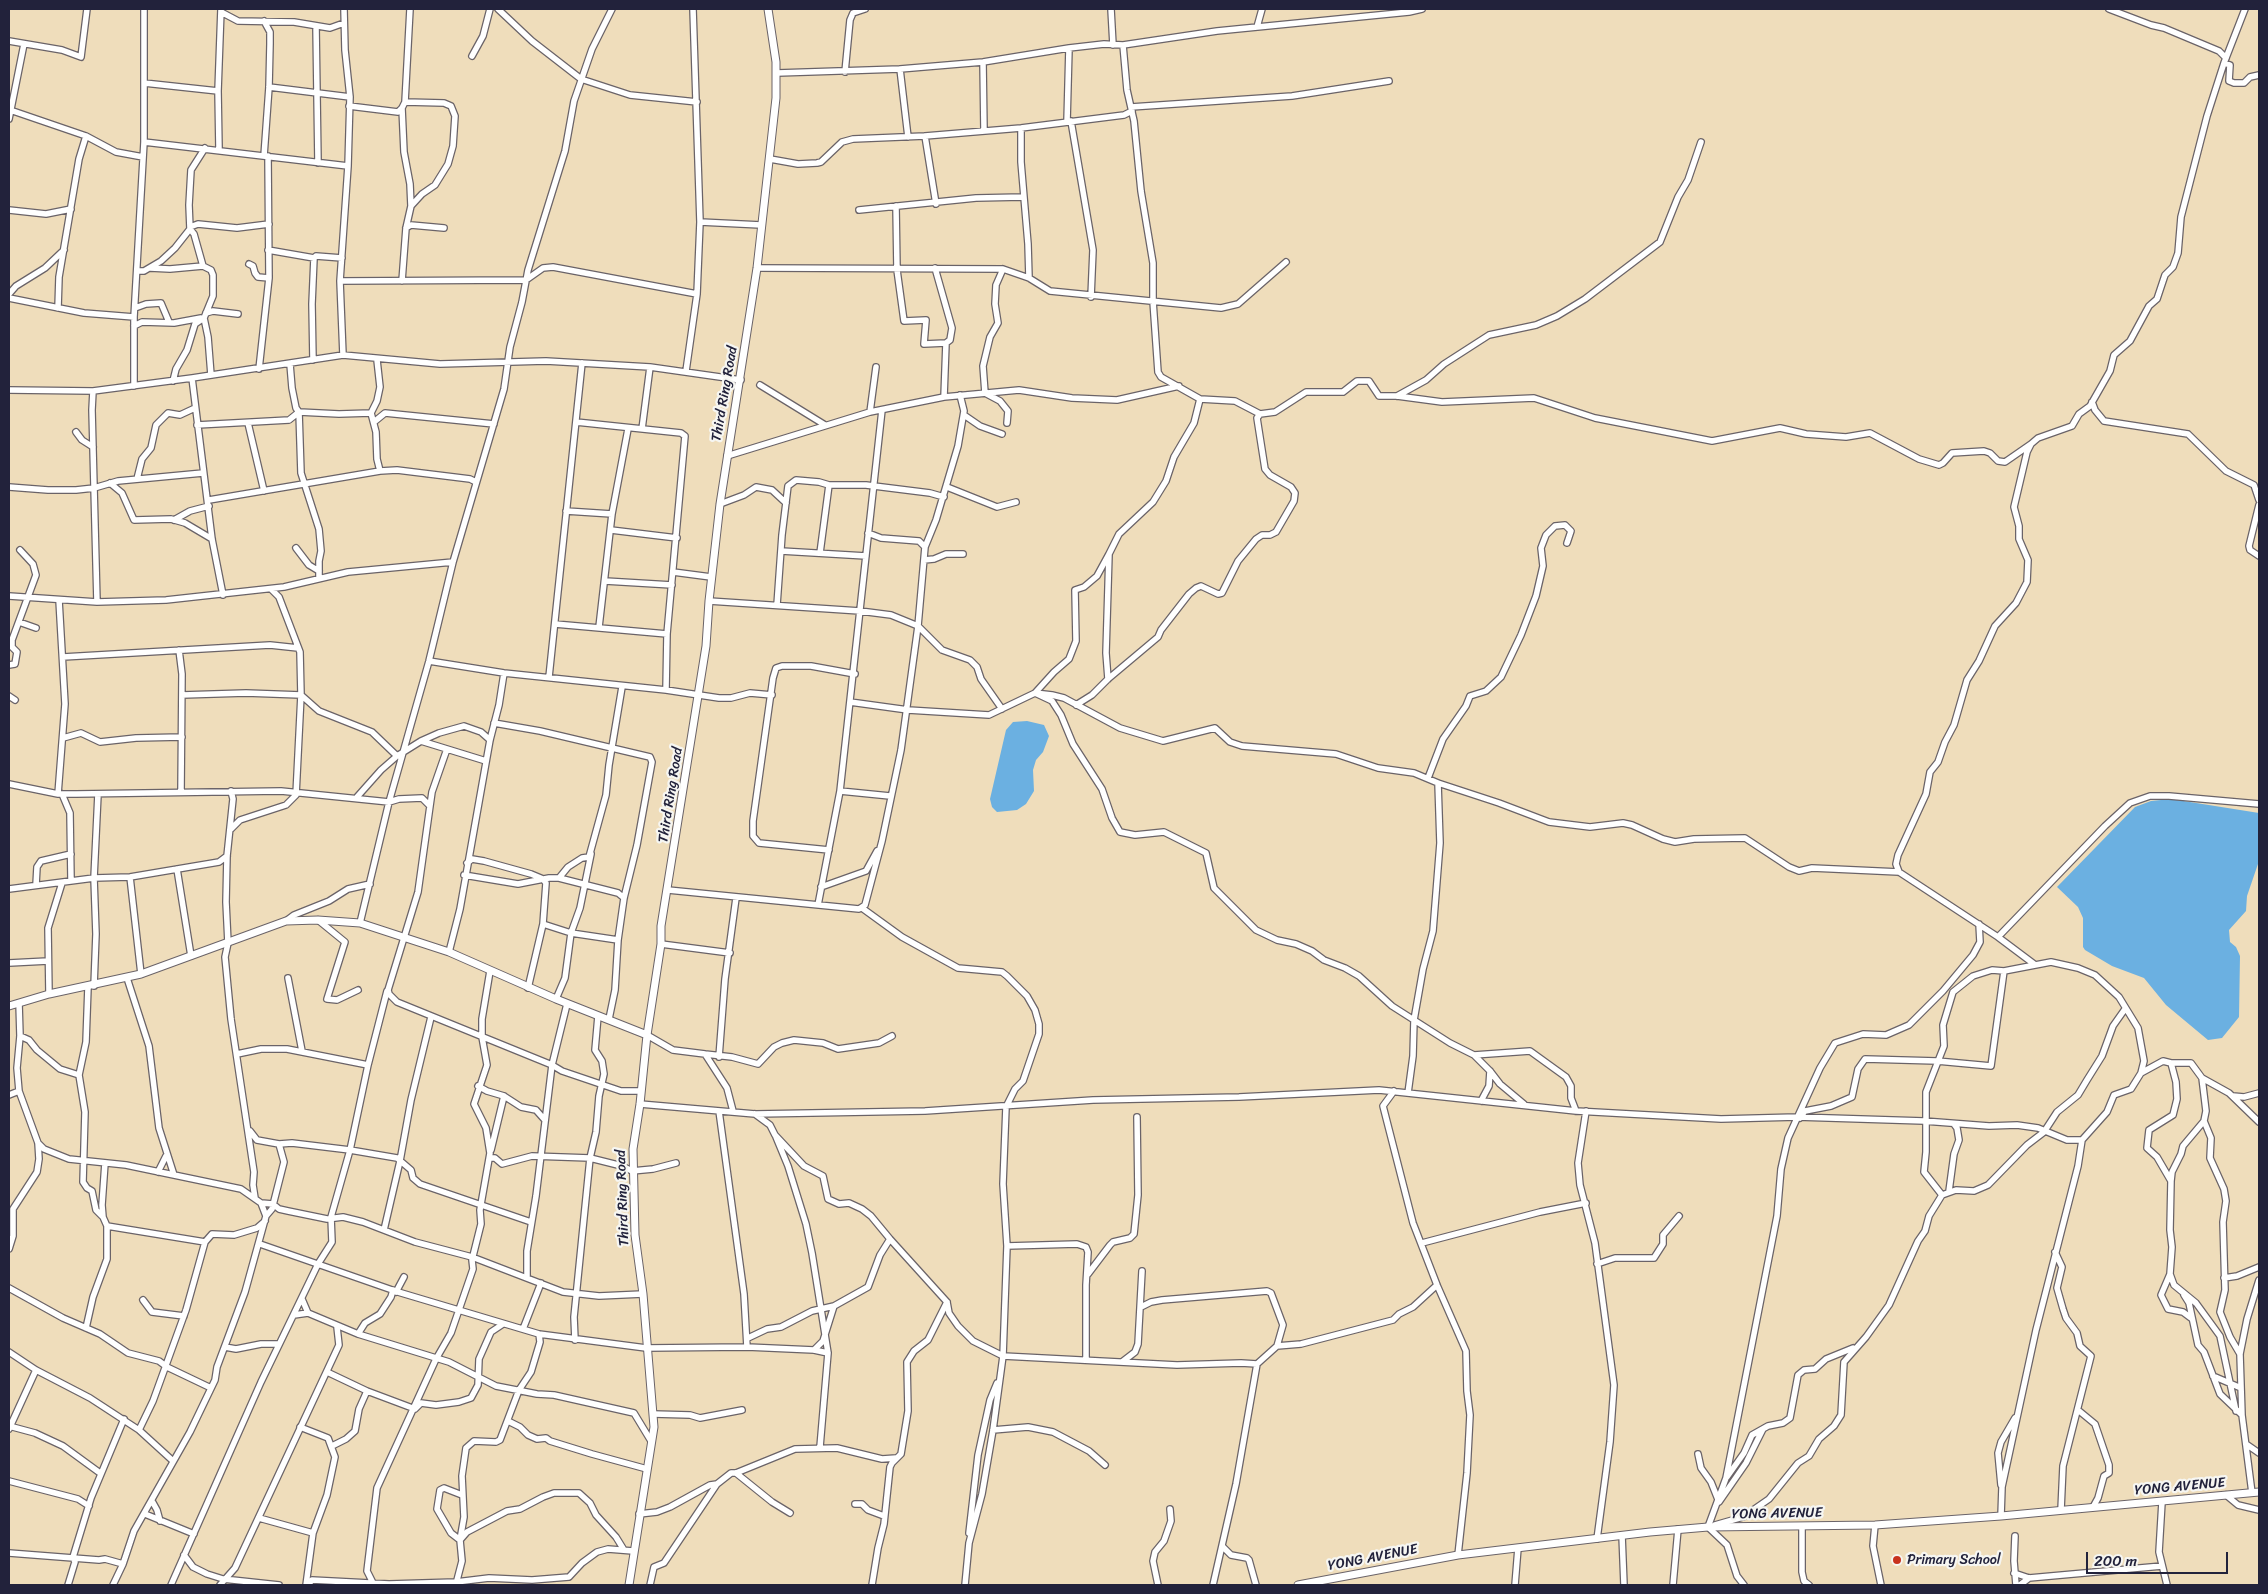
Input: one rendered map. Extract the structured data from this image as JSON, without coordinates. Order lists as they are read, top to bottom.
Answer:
{
  "streets": {
    "street": ["Third Ring Road", "YONG AVENUE"]
  },
  "places": ["Primary School"],
  "scale_bar": "200 m"
}
